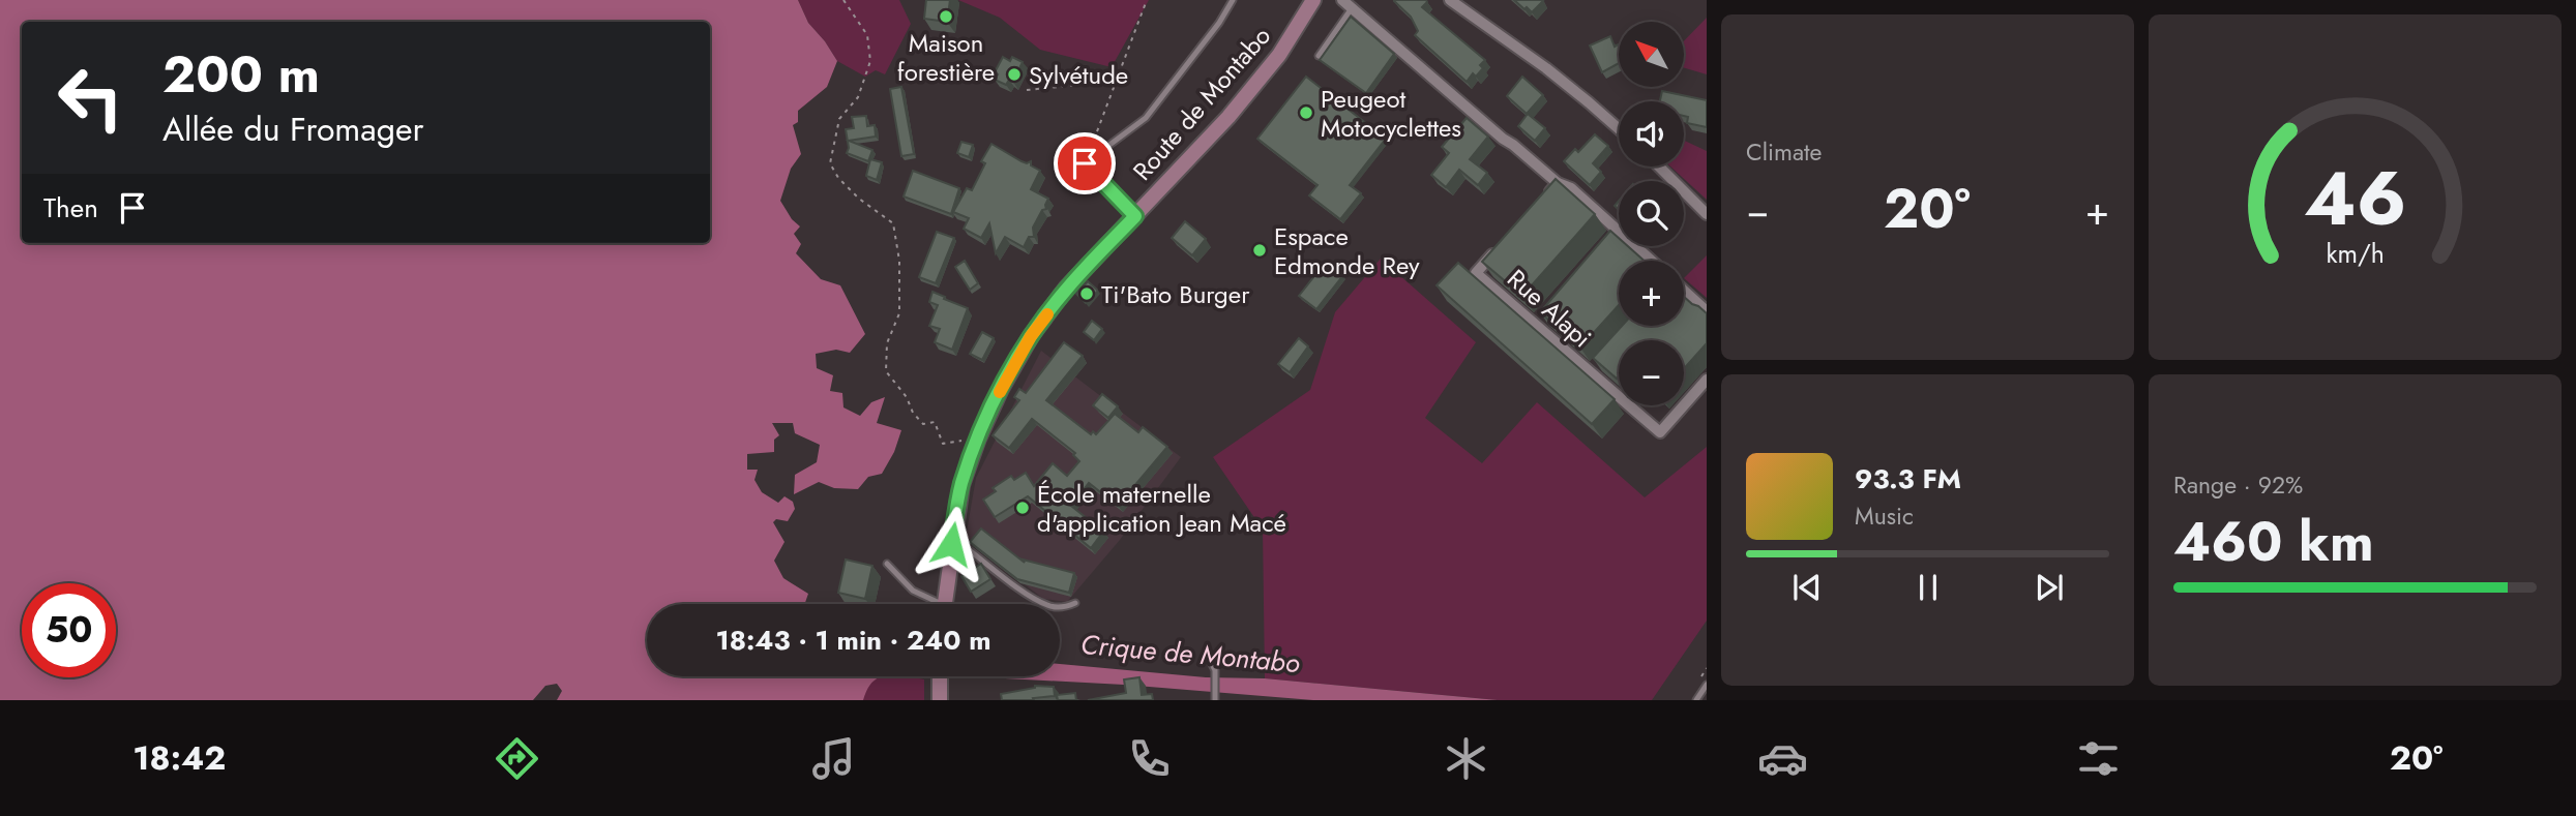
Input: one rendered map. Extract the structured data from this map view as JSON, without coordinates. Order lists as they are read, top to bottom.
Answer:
{
  "streets": {
    "main road": ["Route de Montabo"],
    "street": ["Rue Alapi"]
  },
  "water": ["Crique de Montabo"],
  "places": [
    "Maison forestière",
    "Sylvétude",
    "Peugeot Motocyclettes",
    "Espace Edmonde Rey",
    "Ti'Bato Burger",
    "École maternelle d'application Jean Macé"
  ],
  "north": "top left",
  "page": {
    "tile": [
      "Climate",
      ["Range · 92%", "460 km"]
    ],
    "map_buttons": ["+", "−"],
    "turn": ["200 m", "Allée du Fromager"],
    "then": "Then",
    "heat": ["−", "20°", "+"],
    "song": ["93.3 FM", "Music"],
    "limit": "50",
    "trip": "18:43 · 1 min · 240 m",
    "tabs": ["18:42", "20°"],
    "gauge": ["46", "km/h"]
  }
}
